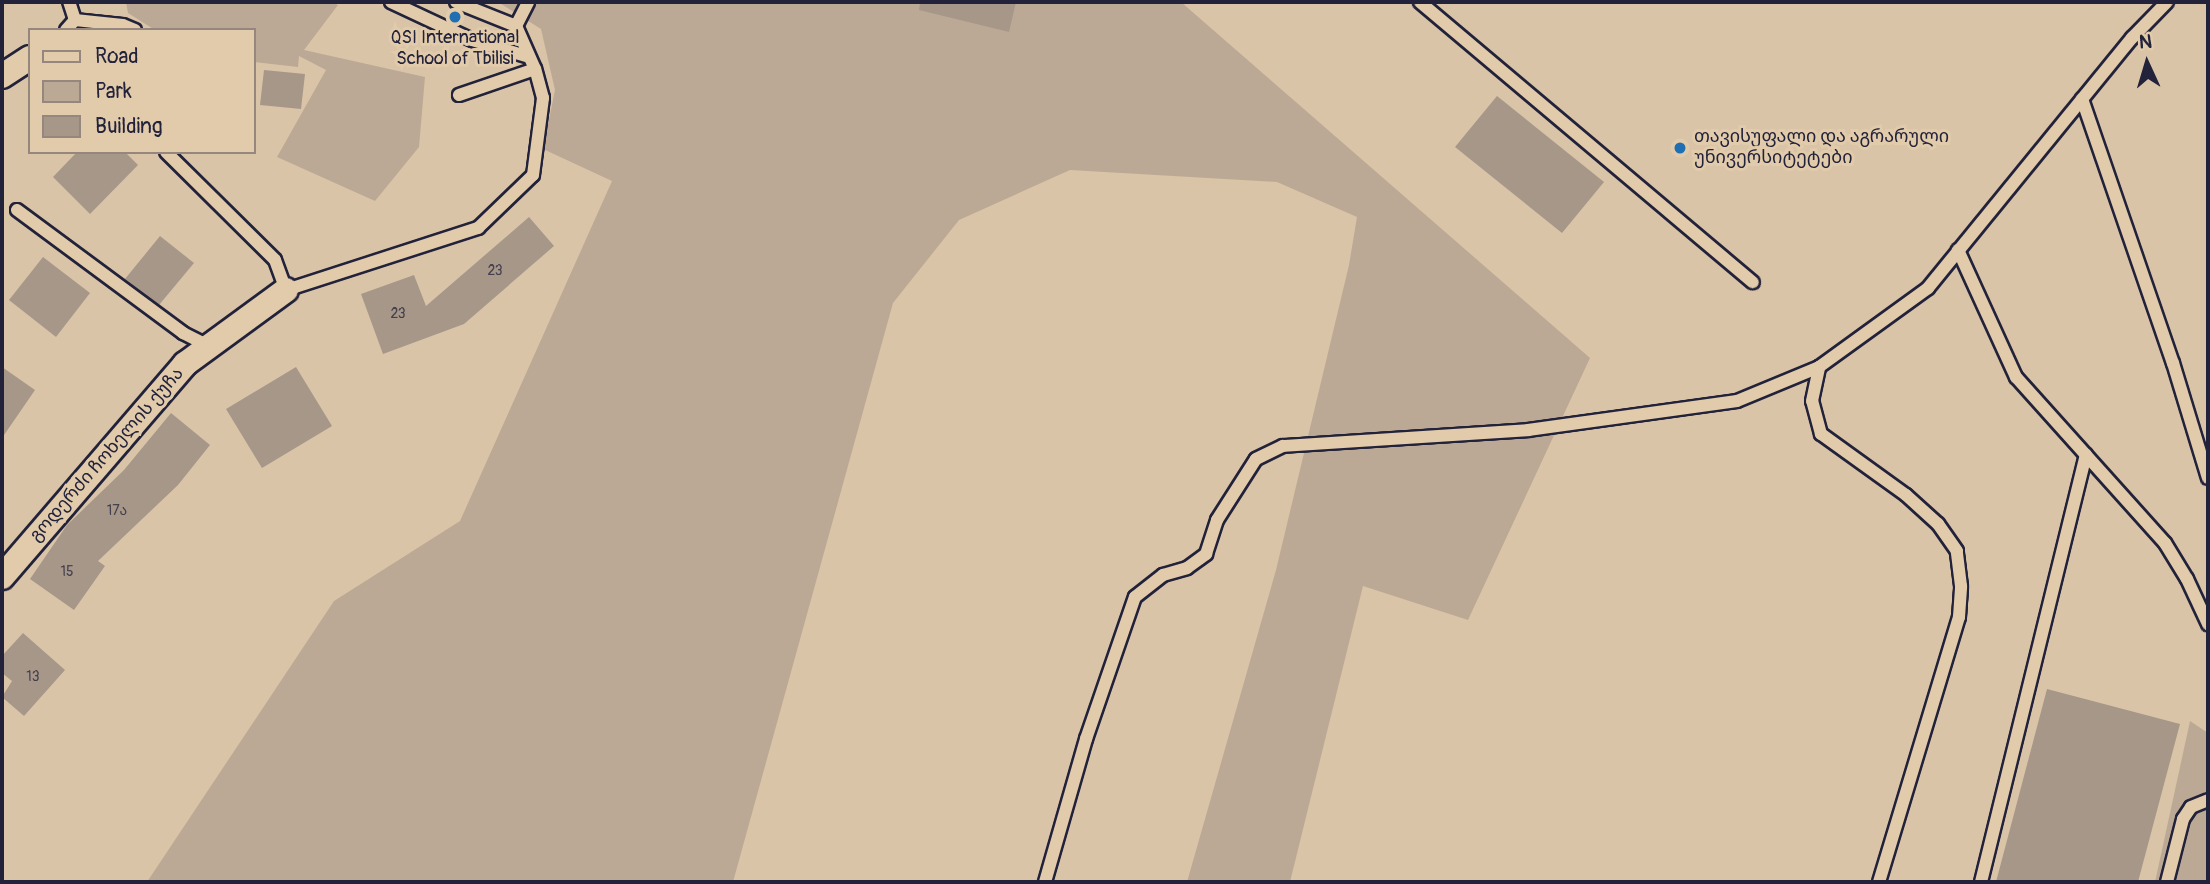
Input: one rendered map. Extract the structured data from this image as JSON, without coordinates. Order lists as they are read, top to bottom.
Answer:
{
  "streets": {
    "street": ["გოდერძი ჩოხელის ქუჩა"]
  },
  "places": ["QSI International School of Tbilisi", "თავისუფალი და აგრარული უნივერსიტეტები"],
  "house_numbers": [
    "23",
    "23",
    "17ა",
    "15",
    "13"
  ],
  "legend": ["Road", "Park", "Building"],
  "north": "top"
}
